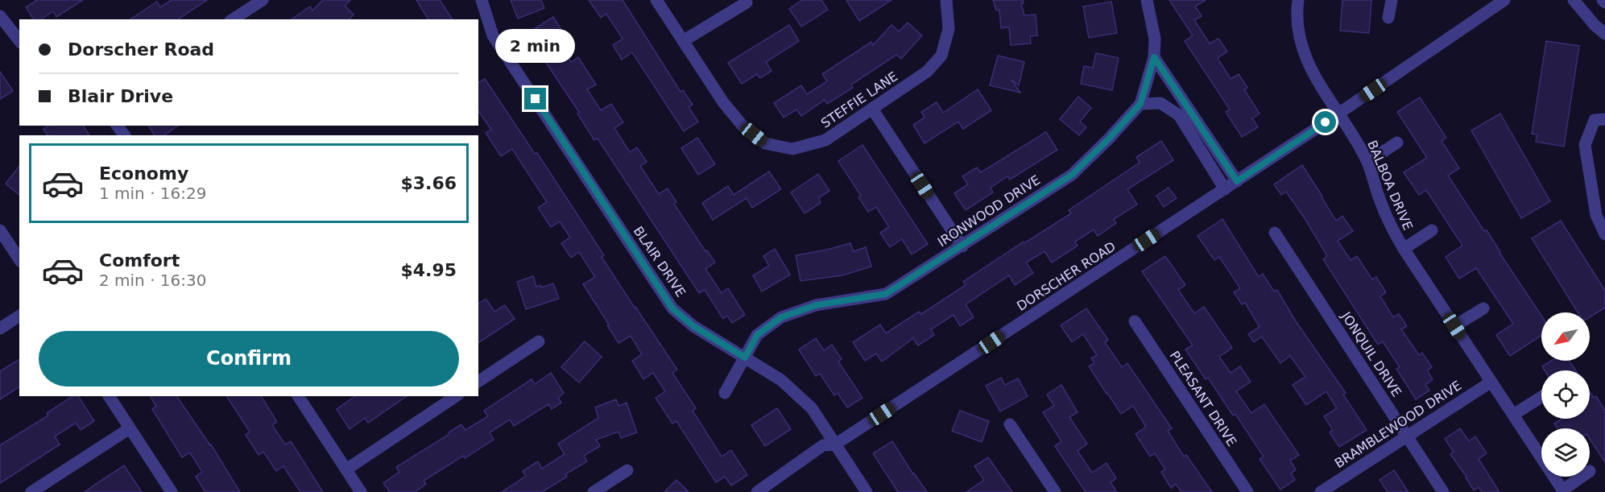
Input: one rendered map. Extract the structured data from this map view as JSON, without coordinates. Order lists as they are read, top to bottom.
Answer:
{
  "streets": {
    "street": [
      "STEFFIE LANE",
      "BALBOA DRIVE",
      "IRONWOOD DRIVE",
      "BLAIR DRIVE",
      "DORSCHER ROAD",
      "JONQUIL DRIVE",
      "PLEASANT DRIVE",
      "BRAMBLEWOOD DRIVE"
    ]
  },
  "crossings": [
    ["BALBOA DRIVE", "DORSCHER ROAD"],
    ["BALBOA DRIVE", "BRAMBLEWOOD DRIVE"],
    ["IRONWOOD DRIVE", "BLAIR DRIVE"],
    ["BLAIR DRIVE", "DORSCHER ROAD"],
    ["JONQUIL DRIVE", "BRAMBLEWOOD DRIVE"]
  ],
  "north": "bottom left",
  "page": {
    "banner": ["Dorscher Road", "Blair Drive"],
    "bubble": "2 min",
    "list": [
      {
        "name": "Economy",
        "note": "1 min · 16:29",
        "value": "$3.66"
      },
      {
        "name": "Comfort",
        "note": "2 min · 16:30",
        "value": "$4.95"
      }
    ],
    "buttons": "Confirm"
  }
}
